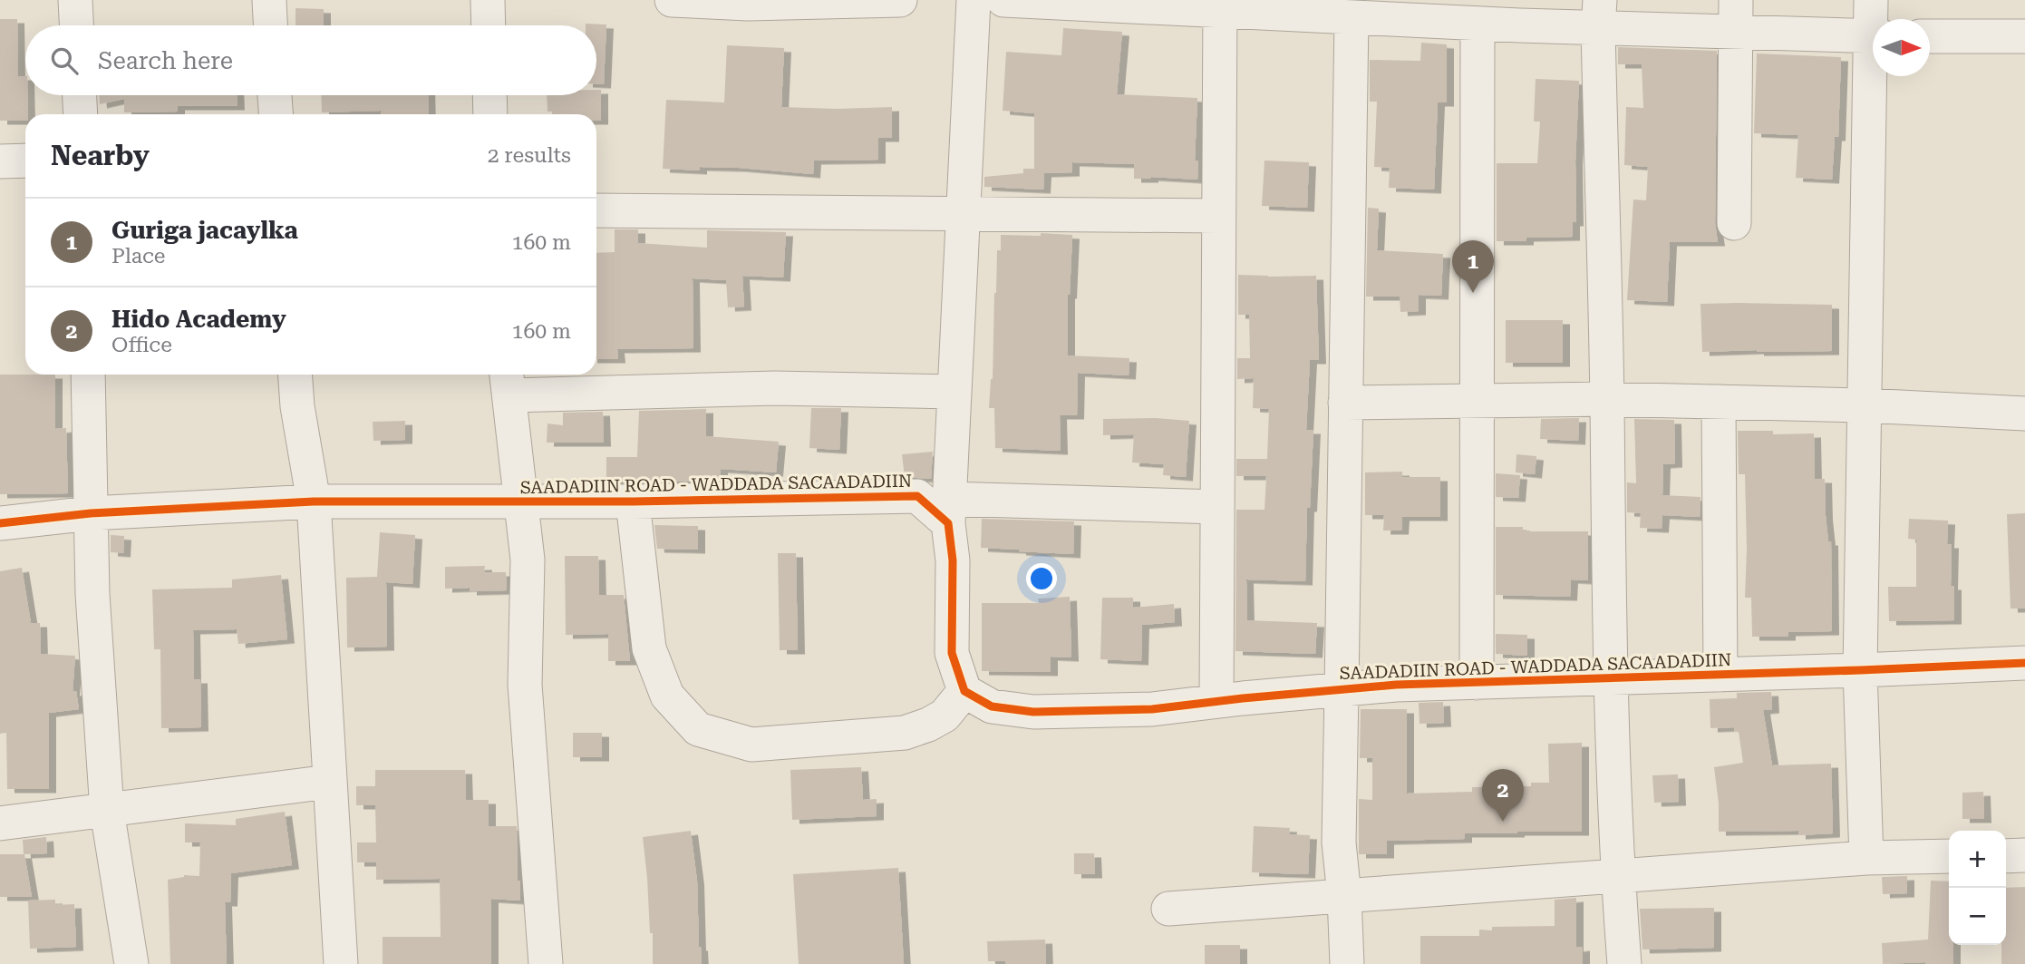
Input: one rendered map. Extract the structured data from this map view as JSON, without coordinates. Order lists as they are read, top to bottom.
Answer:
{
  "streets": {
    "street": ["SAADADIIN ROAD - WADDADA SACAADADIIN"]
  },
  "north": "right",
  "page": {
    "search": "Search here",
    "heading": ["Nearby", "2 results"],
    "list": [
      {
        "mark": "1",
        "name": "Guriga jacaylka",
        "note": "Place",
        "value": "160 m"
      },
      {
        "mark": "2",
        "name": "Hido Academy",
        "note": "Office",
        "value": "160 m"
      }
    ],
    "pins": ["1", "2"],
    "map_buttons": ["+", "−"]
  }
}
